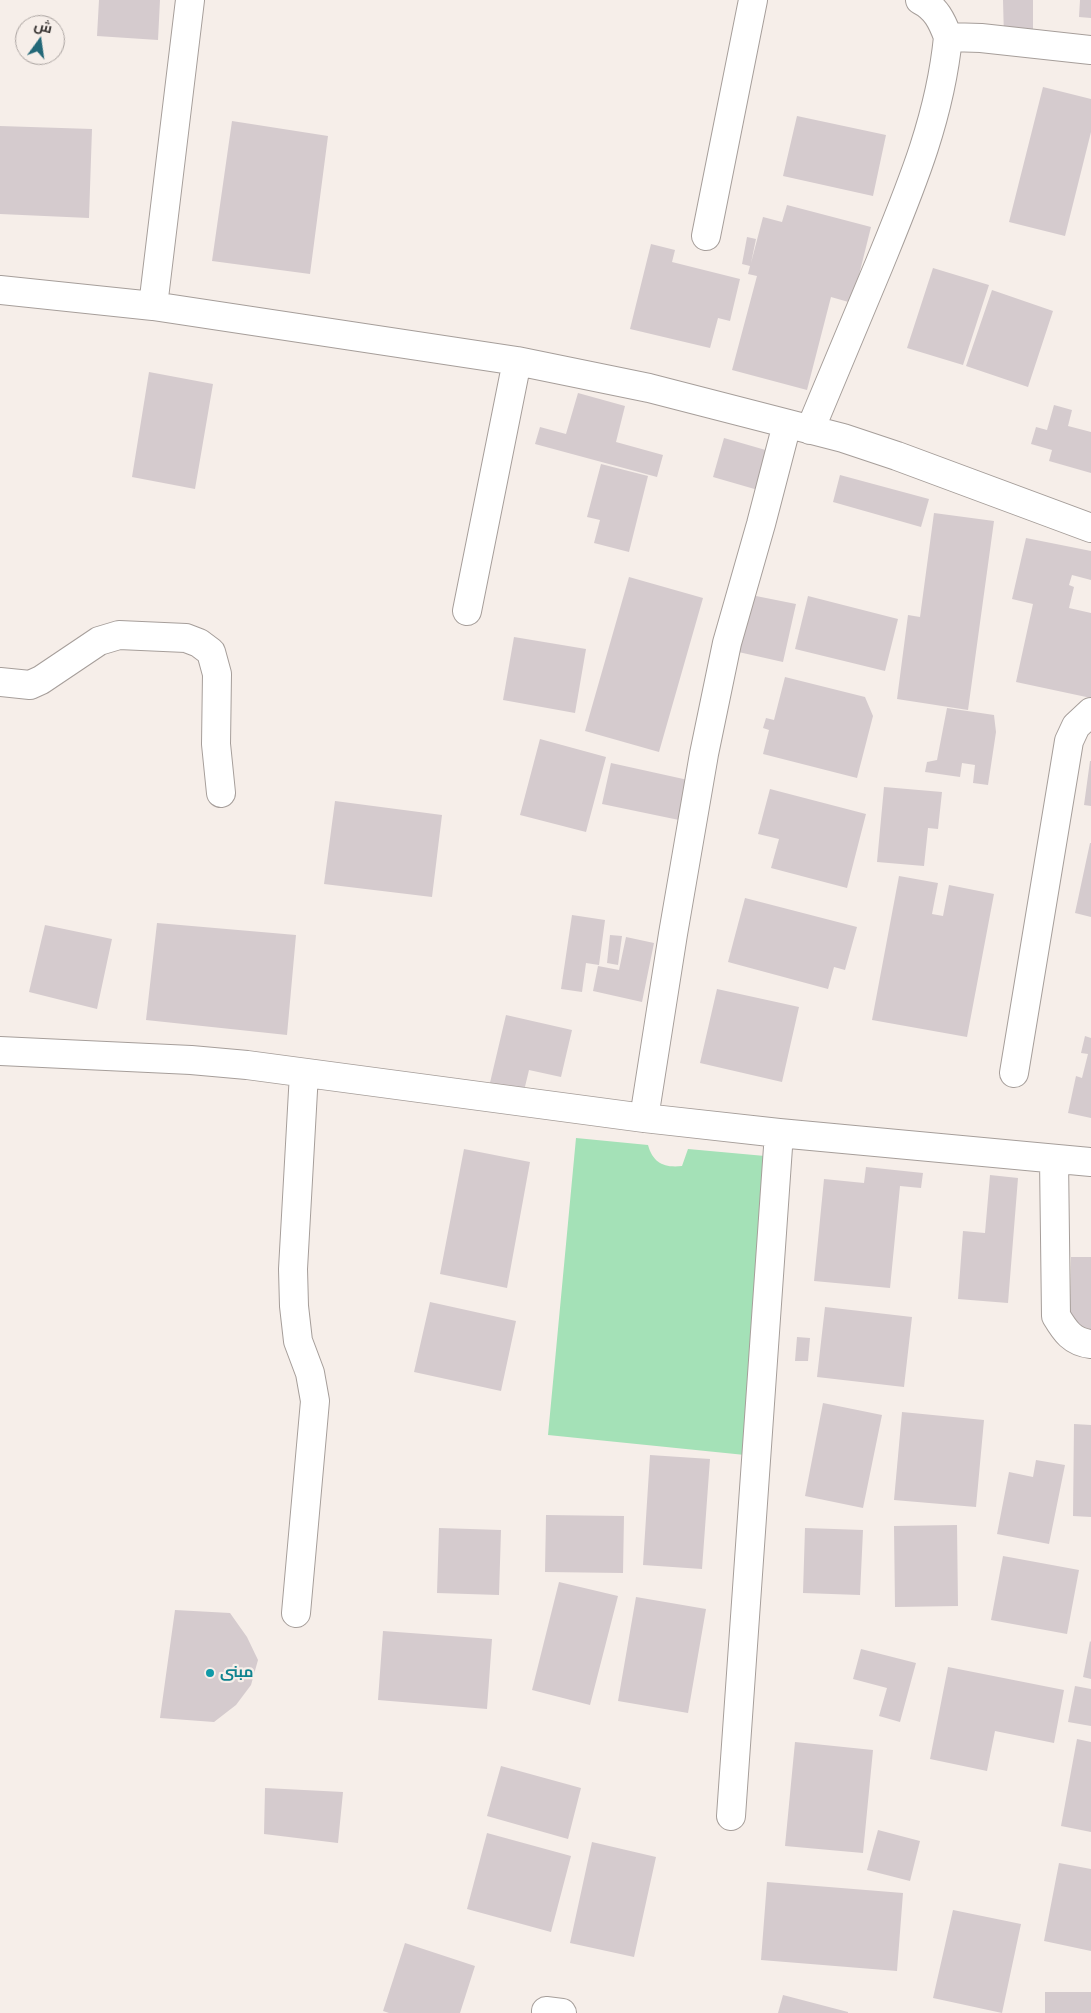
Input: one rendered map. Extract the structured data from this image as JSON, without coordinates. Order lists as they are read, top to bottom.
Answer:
{
  "places": ["مبنى"],
  "north": "top"
}
